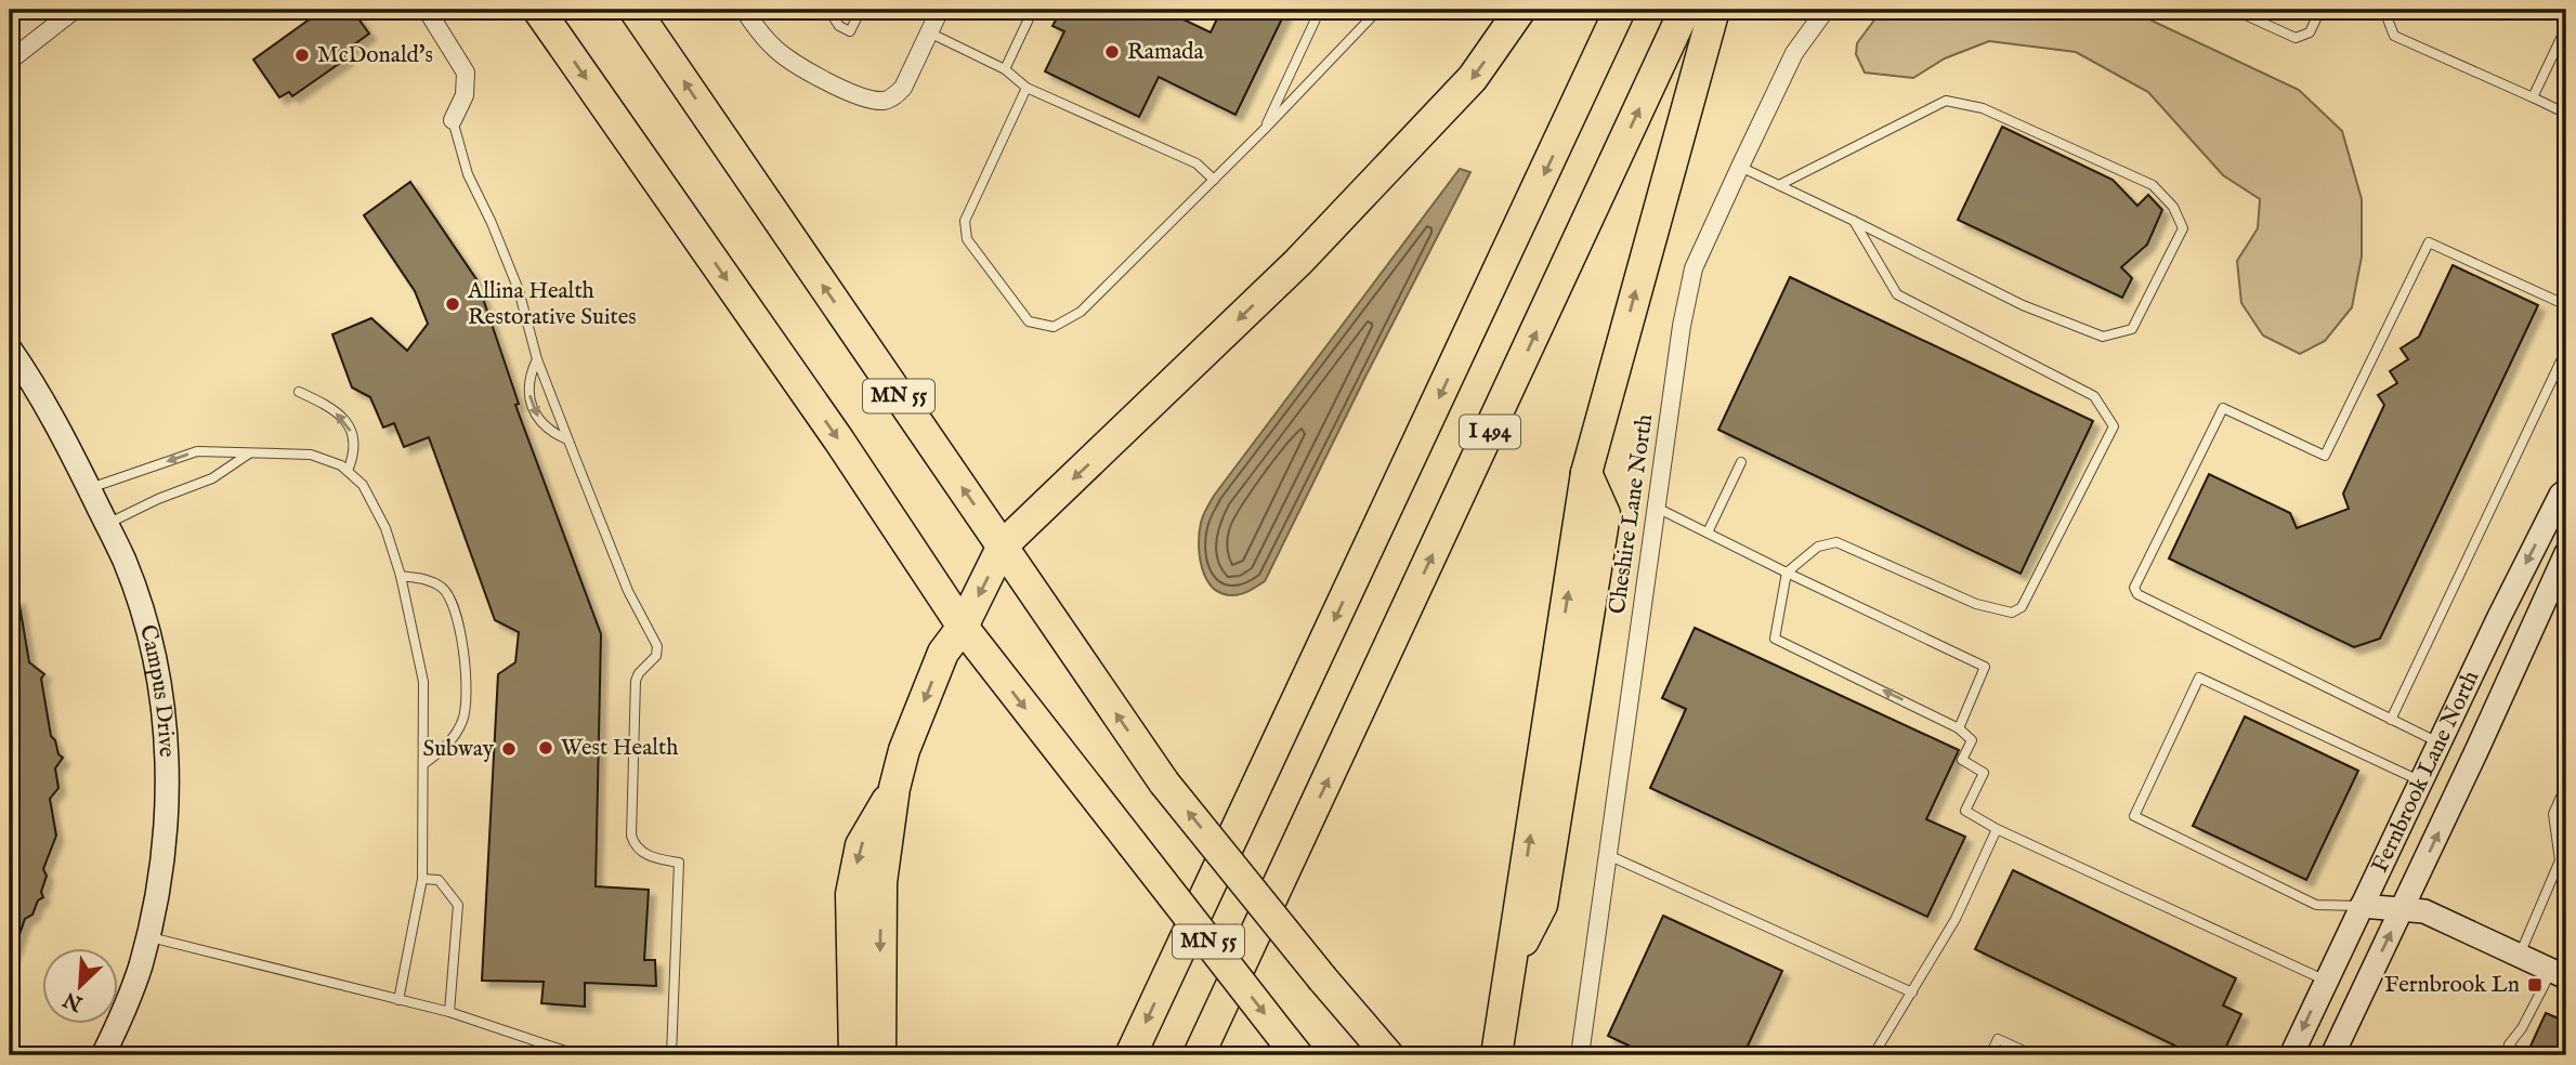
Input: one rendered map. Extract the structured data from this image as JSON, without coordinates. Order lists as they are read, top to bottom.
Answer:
{
  "streets": {
    "highway": ["MN 55", "I 494"],
    "street": ["Cheshire Lane North", "Campus Drive", "Fernbrook Lane North"]
  },
  "places": {
    "other": [
      "Ramada",
      "McDonald's",
      "Allina Health Restorative Suites",
      "West Health",
      "Subway"
    ],
    "transit": ["Fernbrook Ln"]
  },
  "north": "bottom left"
}
